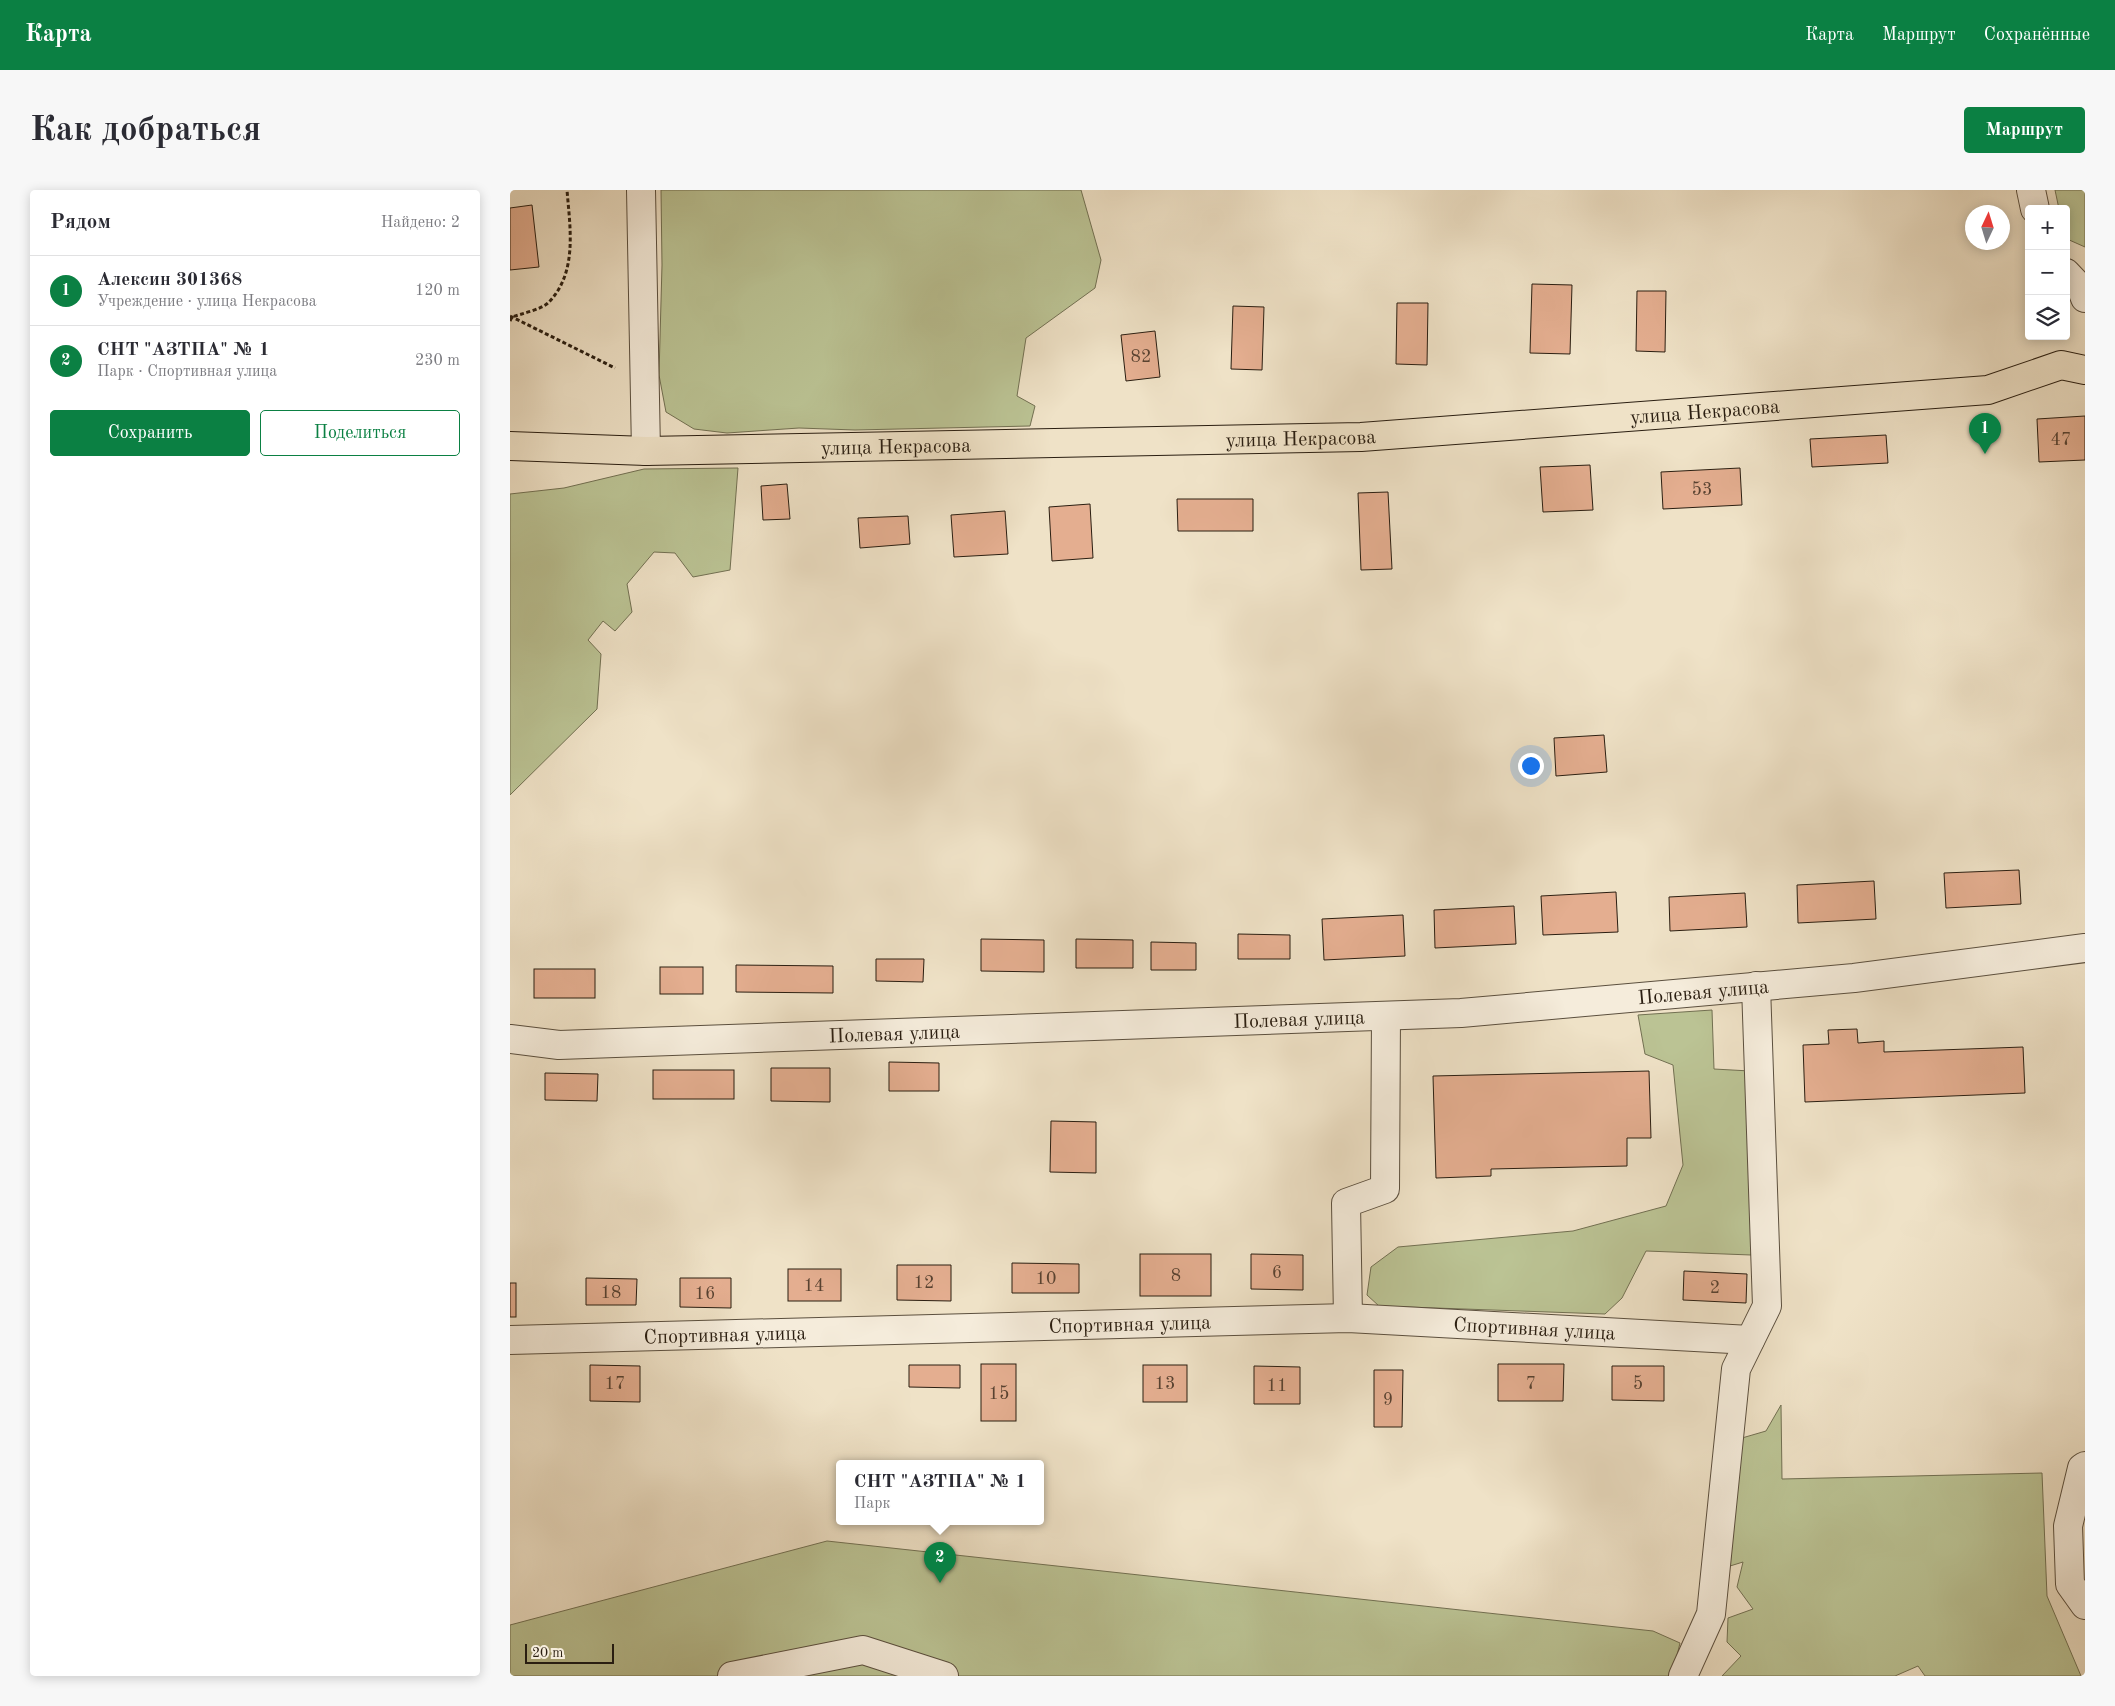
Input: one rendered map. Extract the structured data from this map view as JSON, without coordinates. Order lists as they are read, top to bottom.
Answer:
{
  "streets": {
    "main road": ["улица Некрасова"],
    "street": ["Полевая улица", "Спортивная улица"]
  },
  "house_numbers": [
    "82",
    "47",
    "53",
    "6",
    "8",
    "10",
    "12",
    "14",
    "2",
    "18",
    "16",
    "17",
    "13",
    "7",
    "5",
    "11",
    "15",
    "9"
  ],
  "scale_bar": "20 m",
  "north": "top",
  "page": {
    "header": "Карта",
    "nav": ["Карта", "Маршрут", "Сохранённые"],
    "buttons": [
      "Маршрут",
      ["Сохранить", "Поделиться"]
    ],
    "title": "Как добраться",
    "heading": ["Рядом", "Найдено: 2"],
    "map_buttons": ["+", "−"],
    "list": [
      {
        "mark": "1",
        "name": "Алексин 301368",
        "note": "Учреждение · улица Некрасова",
        "value": "120 m"
      },
      {
        "mark": "2",
        "name": "СНТ \"АЗТПА\" № 1",
        "note": "Парк · Спортивная улица",
        "value": "230 m"
      }
    ],
    "pins": ["1", "2"],
    "popup": ["СНТ \"АЗТПА\" № 1", "Парк"],
    "scale": "20 m"
  }
}
